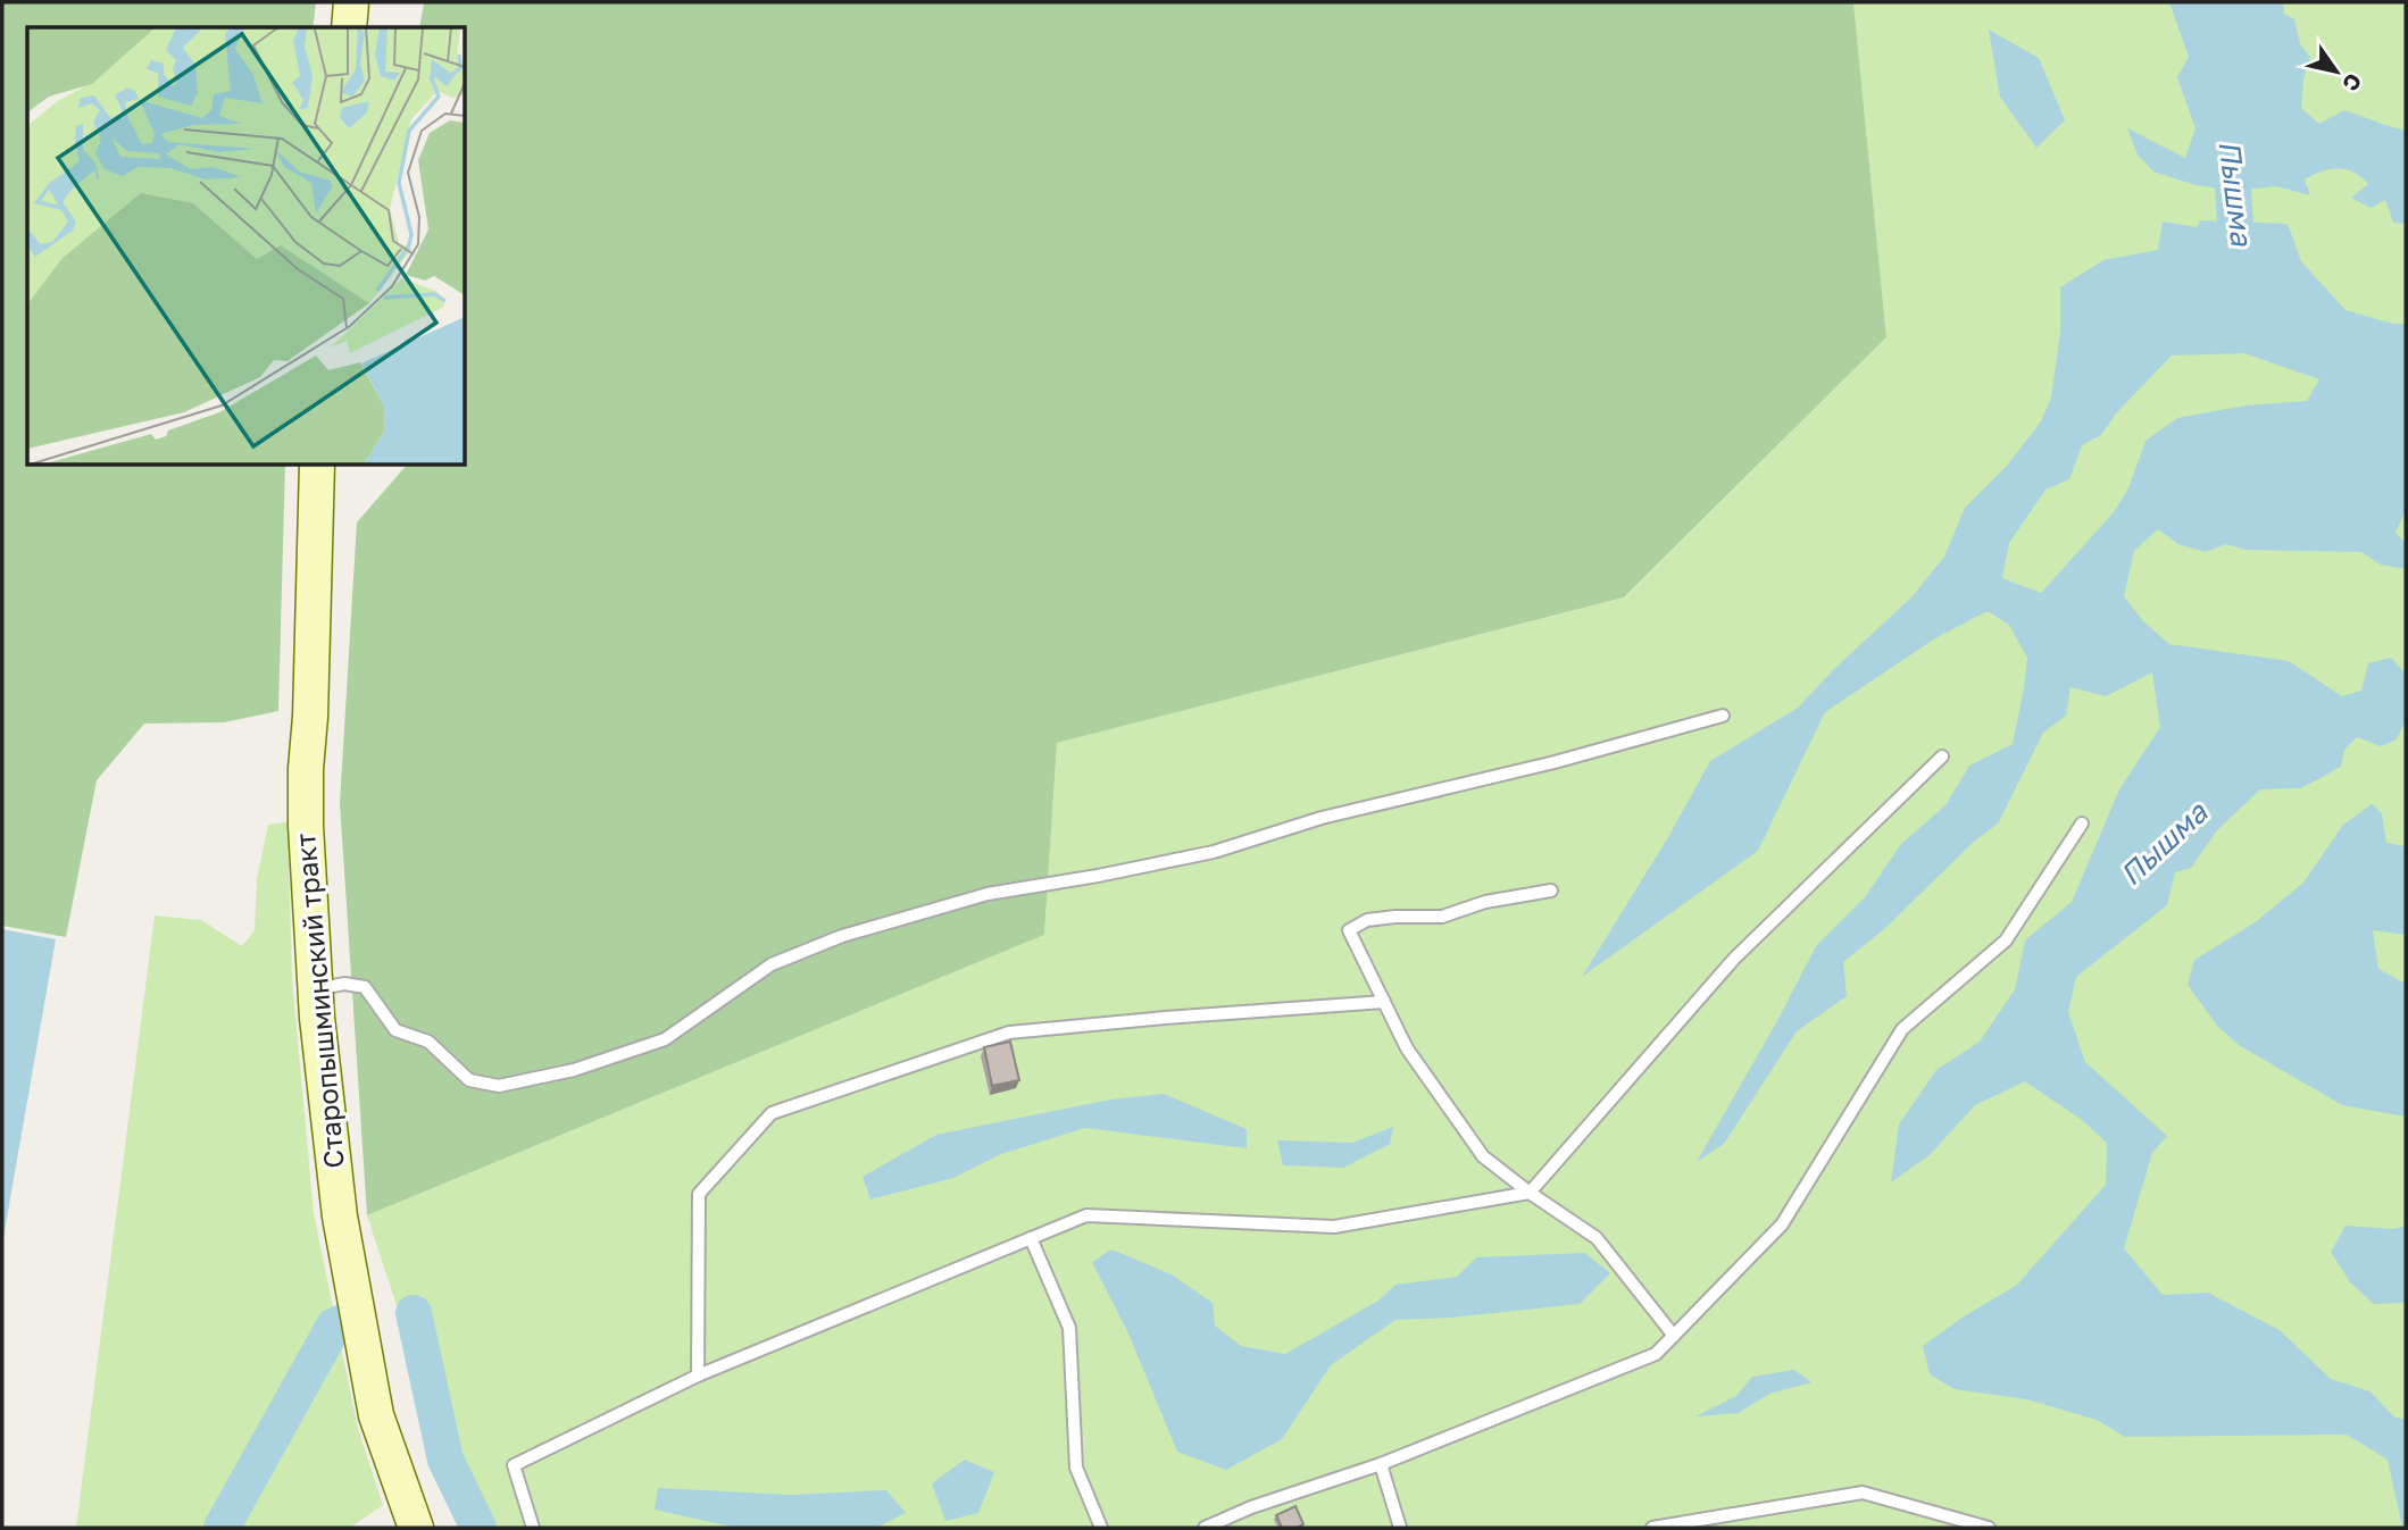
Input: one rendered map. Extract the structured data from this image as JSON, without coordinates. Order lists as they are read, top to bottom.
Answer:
{
  "streets": {
    "street": ["Старопышминский тракт"]
  },
  "water": ["Пышма"],
  "north": "bottom right"
}
